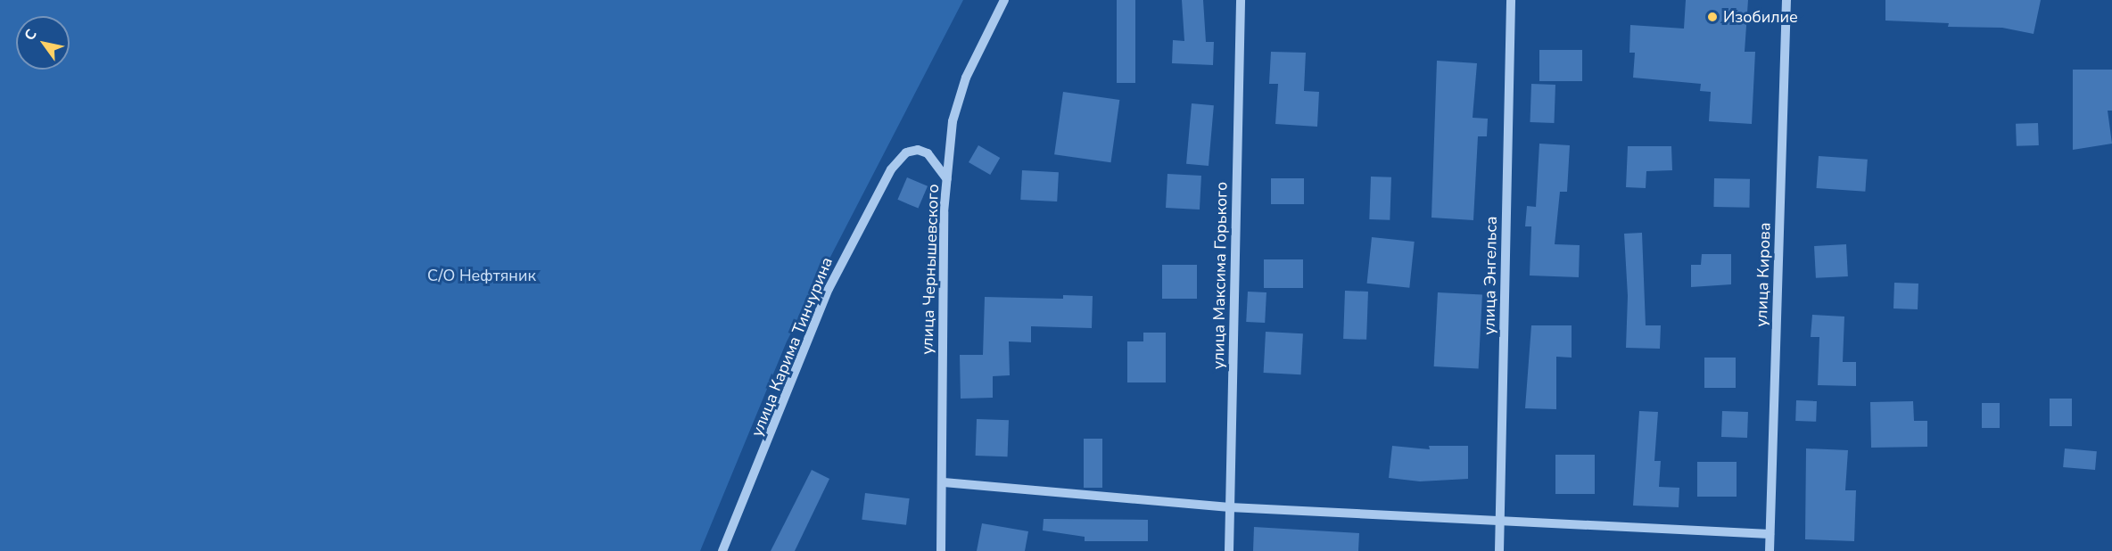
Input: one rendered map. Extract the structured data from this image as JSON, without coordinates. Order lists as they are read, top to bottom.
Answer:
{
  "streets": {
    "street": [
      "улица Чернышевского",
      "улица Кирова",
      "улица Максима Горького",
      "улица Энгельса",
      "улица Карима Тинчурина"
    ]
  },
  "crossings": [
    ["улица Чернышевского", "улица Карима Тинчурина"]
  ],
  "parks": ["С/О Нефтяник"],
  "places": ["Изобилие"],
  "north": "top left"
}
